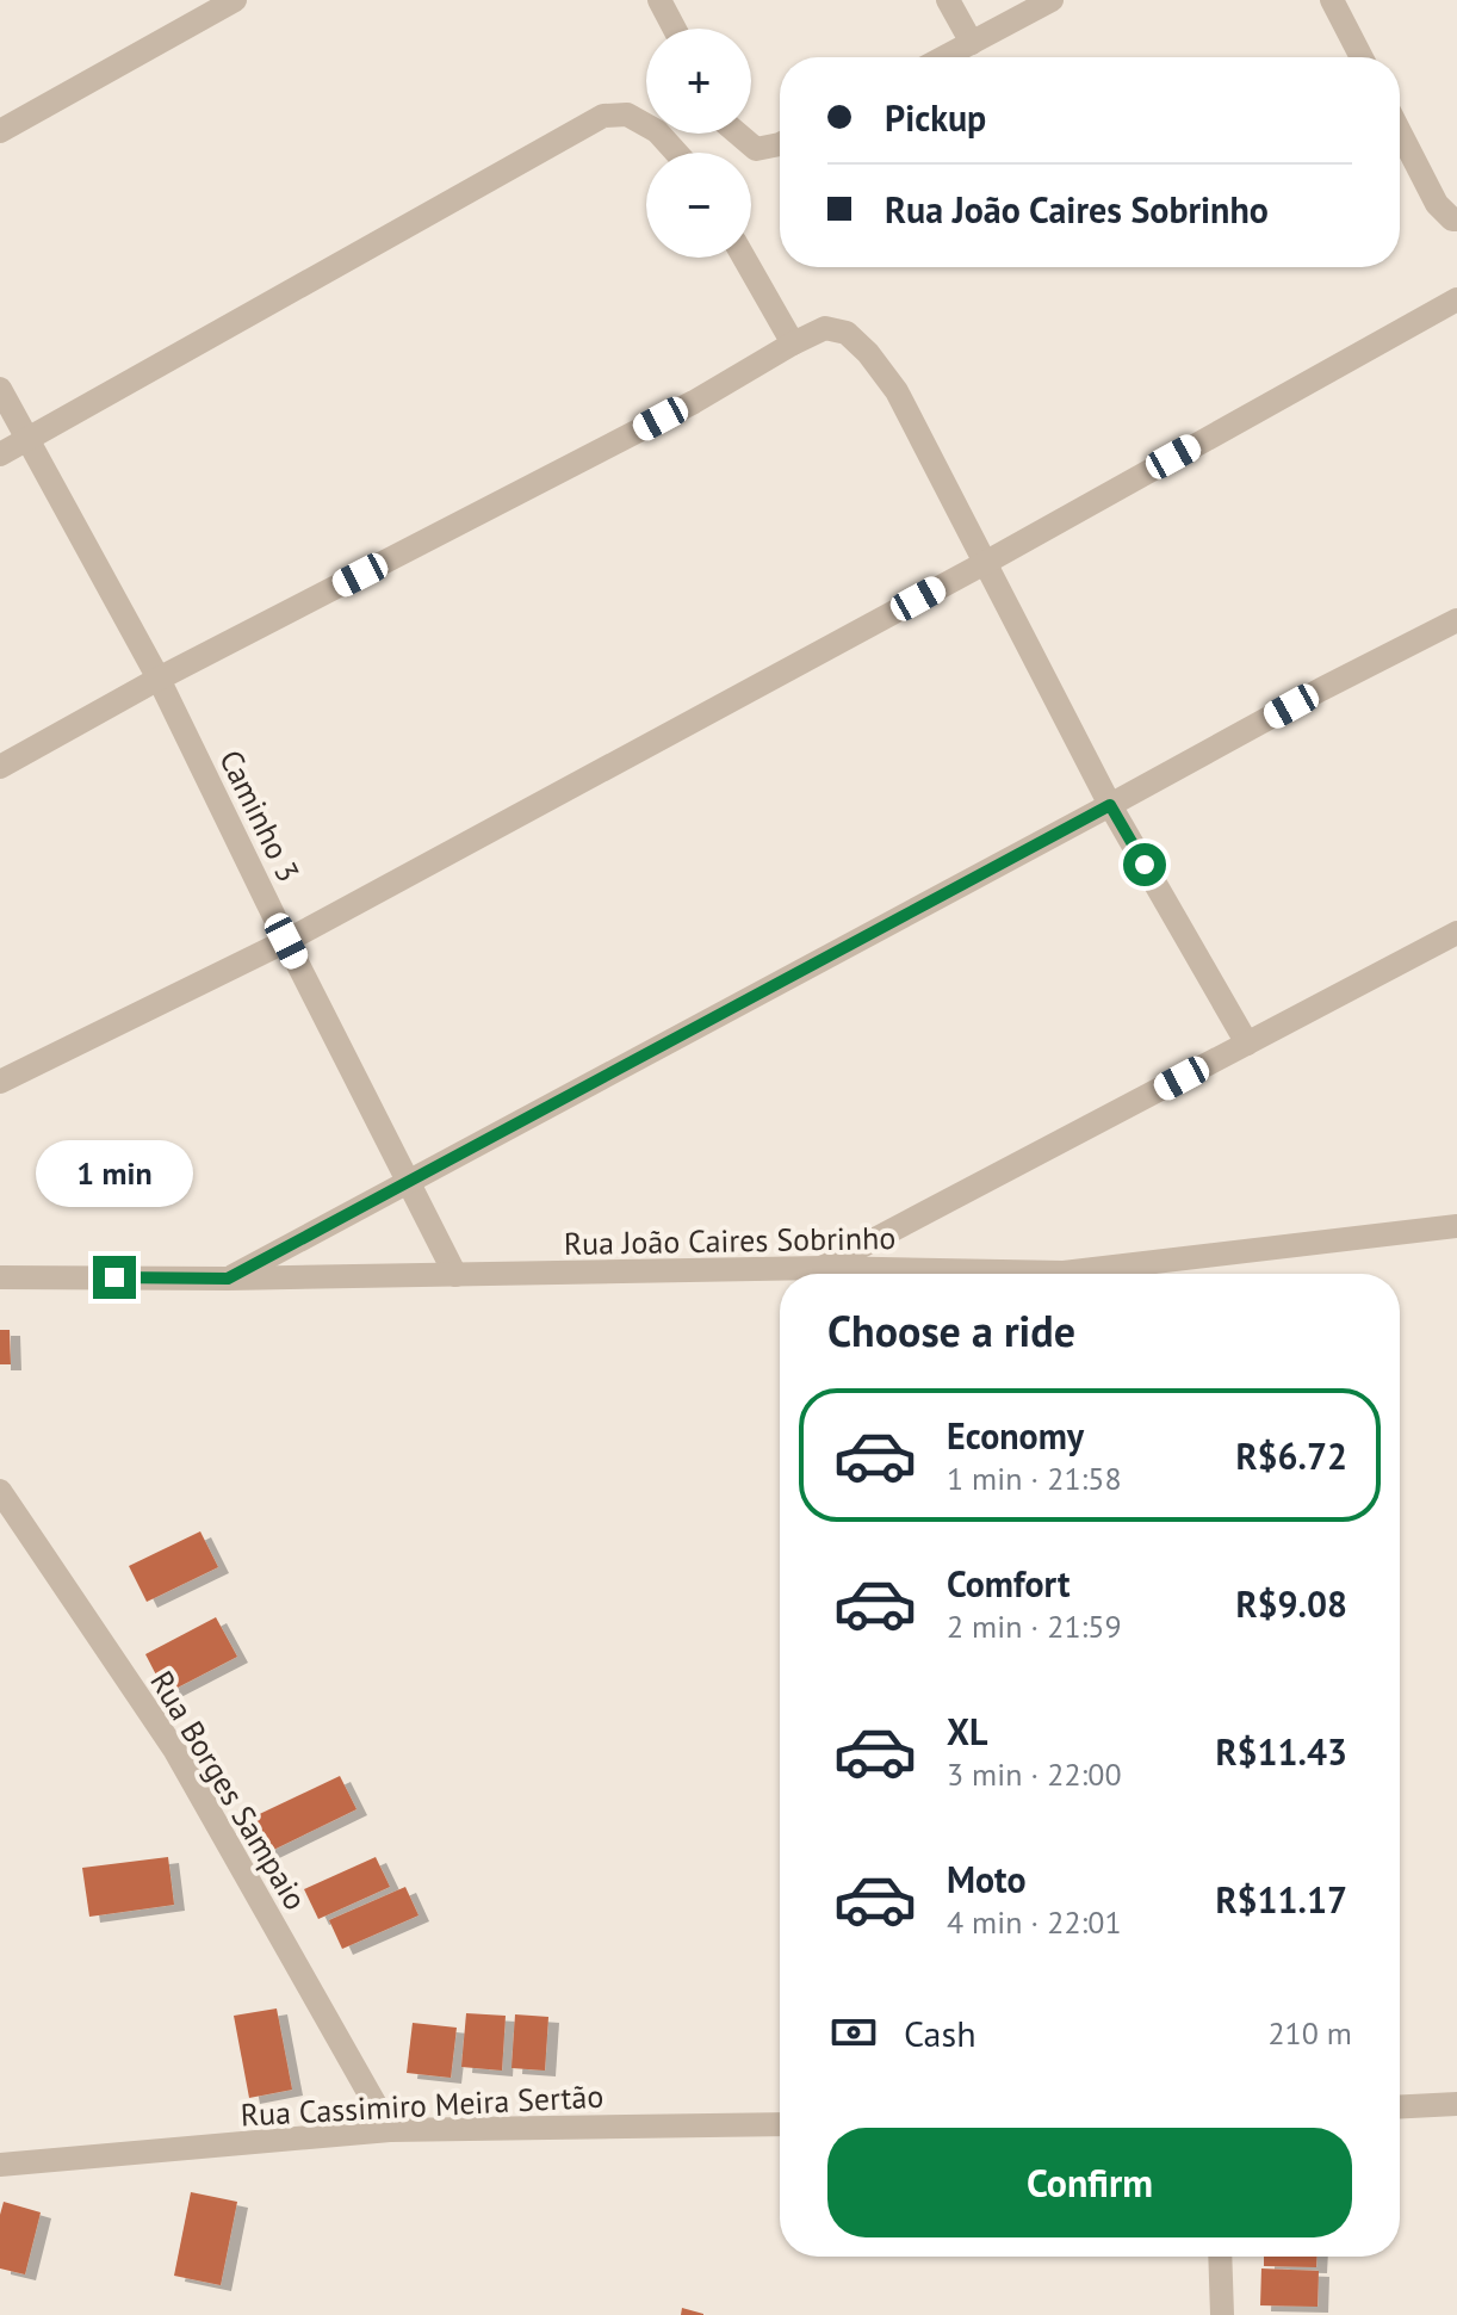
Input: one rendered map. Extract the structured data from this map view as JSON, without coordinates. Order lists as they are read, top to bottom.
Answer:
{
  "streets": {
    "street": [
      "Caminho 3",
      "Rua João Caires Sobrinho",
      "Rua Borges Sampaio",
      "Rua Cassimiro Meira Sertão"
    ]
  },
  "crossings": [
    ["Caminho 3", "Rua João Caires Sobrinho"],
    ["Rua Borges Sampaio", "Rua Cassimiro Meira Sertão"]
  ],
  "page": {
    "map_buttons": ["+", "−"],
    "banner": ["Pickup", "Rua João Caires Sobrinho"],
    "bubble": "1 min",
    "heading": "Choose a ride",
    "list": [
      {
        "name": "Economy",
        "note": "1 min · 21:58",
        "value": "R$6.72"
      },
      {
        "name": "Comfort",
        "note": "2 min · 21:59",
        "value": "R$9.08"
      },
      {
        "name": "XL",
        "note": "3 min · 22:00",
        "value": "R$11.43"
      },
      {
        "name": "Moto",
        "note": "4 min · 22:01",
        "value": "R$11.17"
      }
    ],
    "pay": ["Cash", "210 m"],
    "buttons": "Confirm"
  }
}
